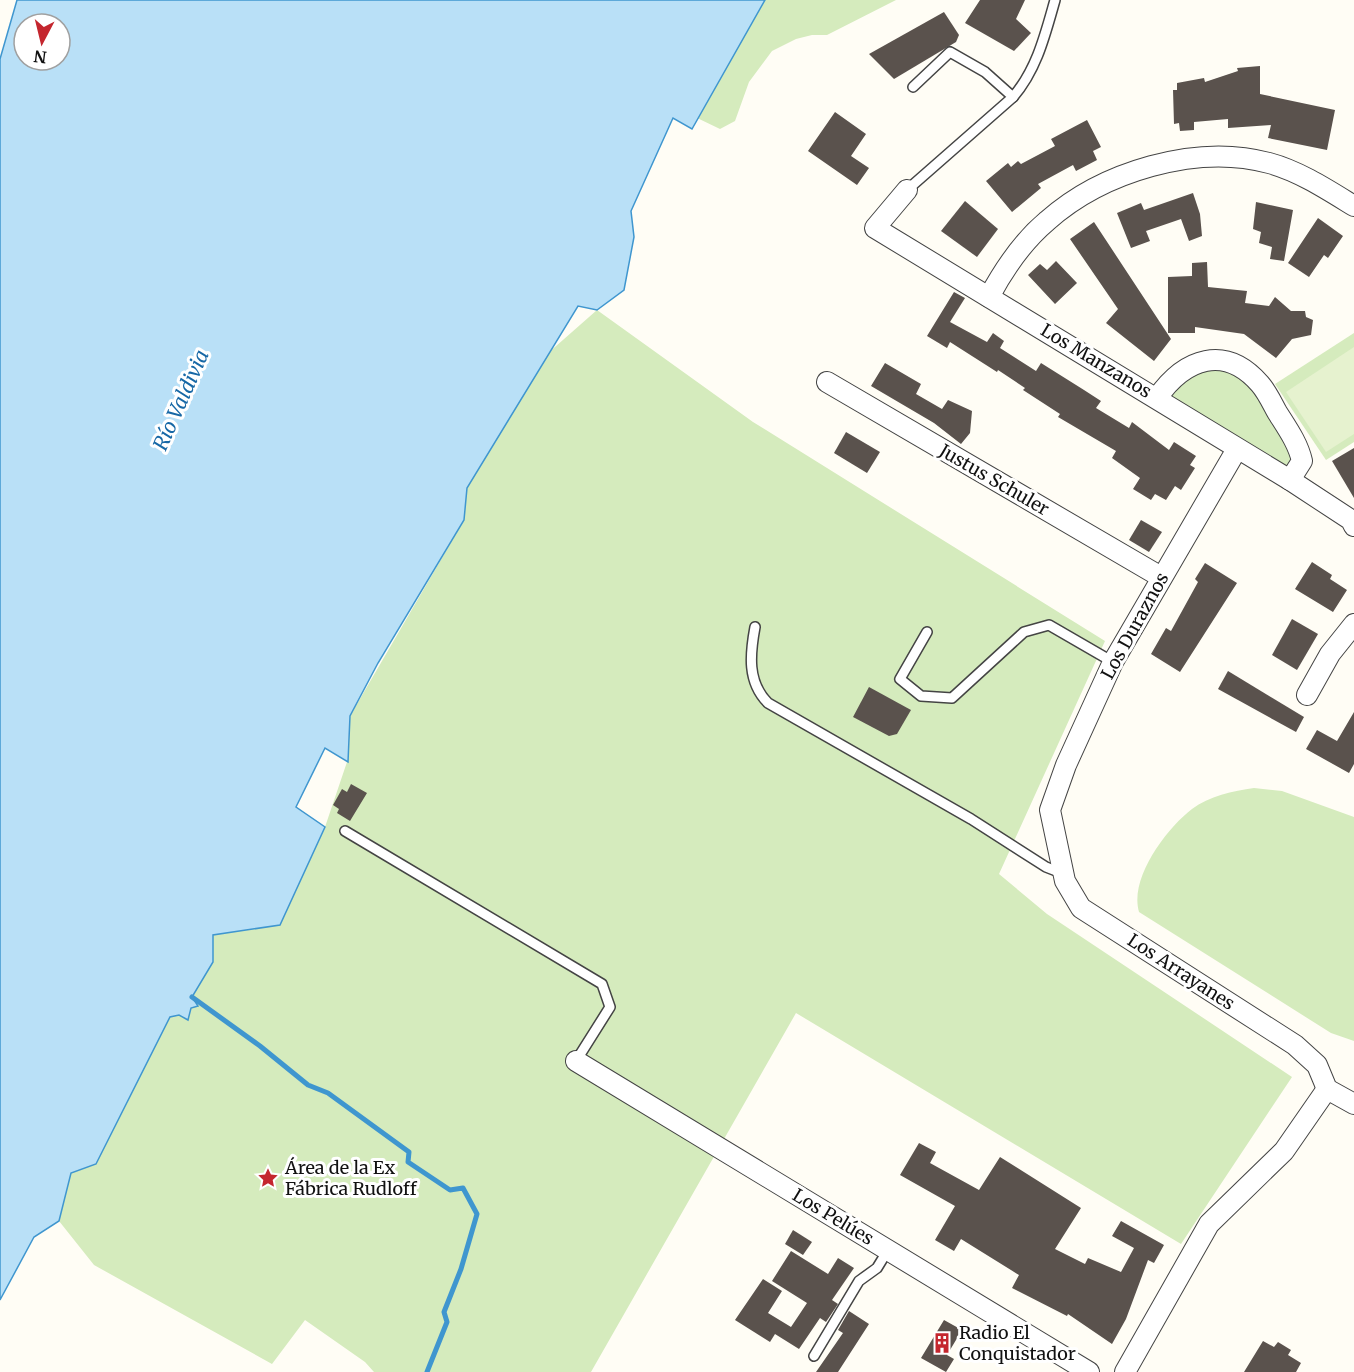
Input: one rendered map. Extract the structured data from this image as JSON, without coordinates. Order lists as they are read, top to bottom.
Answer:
{
  "streets": {
    "street": [
      "Los Manzanos",
      "Justus Schuler",
      "Los Duraznos",
      "Los Arrayanes",
      "Los Pelúes"
    ]
  },
  "crossings": [
    ["Los Manzanos", "Los Duraznos"],
    ["Justus Schuler", "Los Duraznos"],
    ["Los Duraznos", "Los Arrayanes"]
  ],
  "water": ["Río Valdivia"],
  "places": {
    "place": ["Área de la Ex Fábrica Rudloff"],
    "building": ["Radio El Conquistador"]
  },
  "north": "bottom"
}
